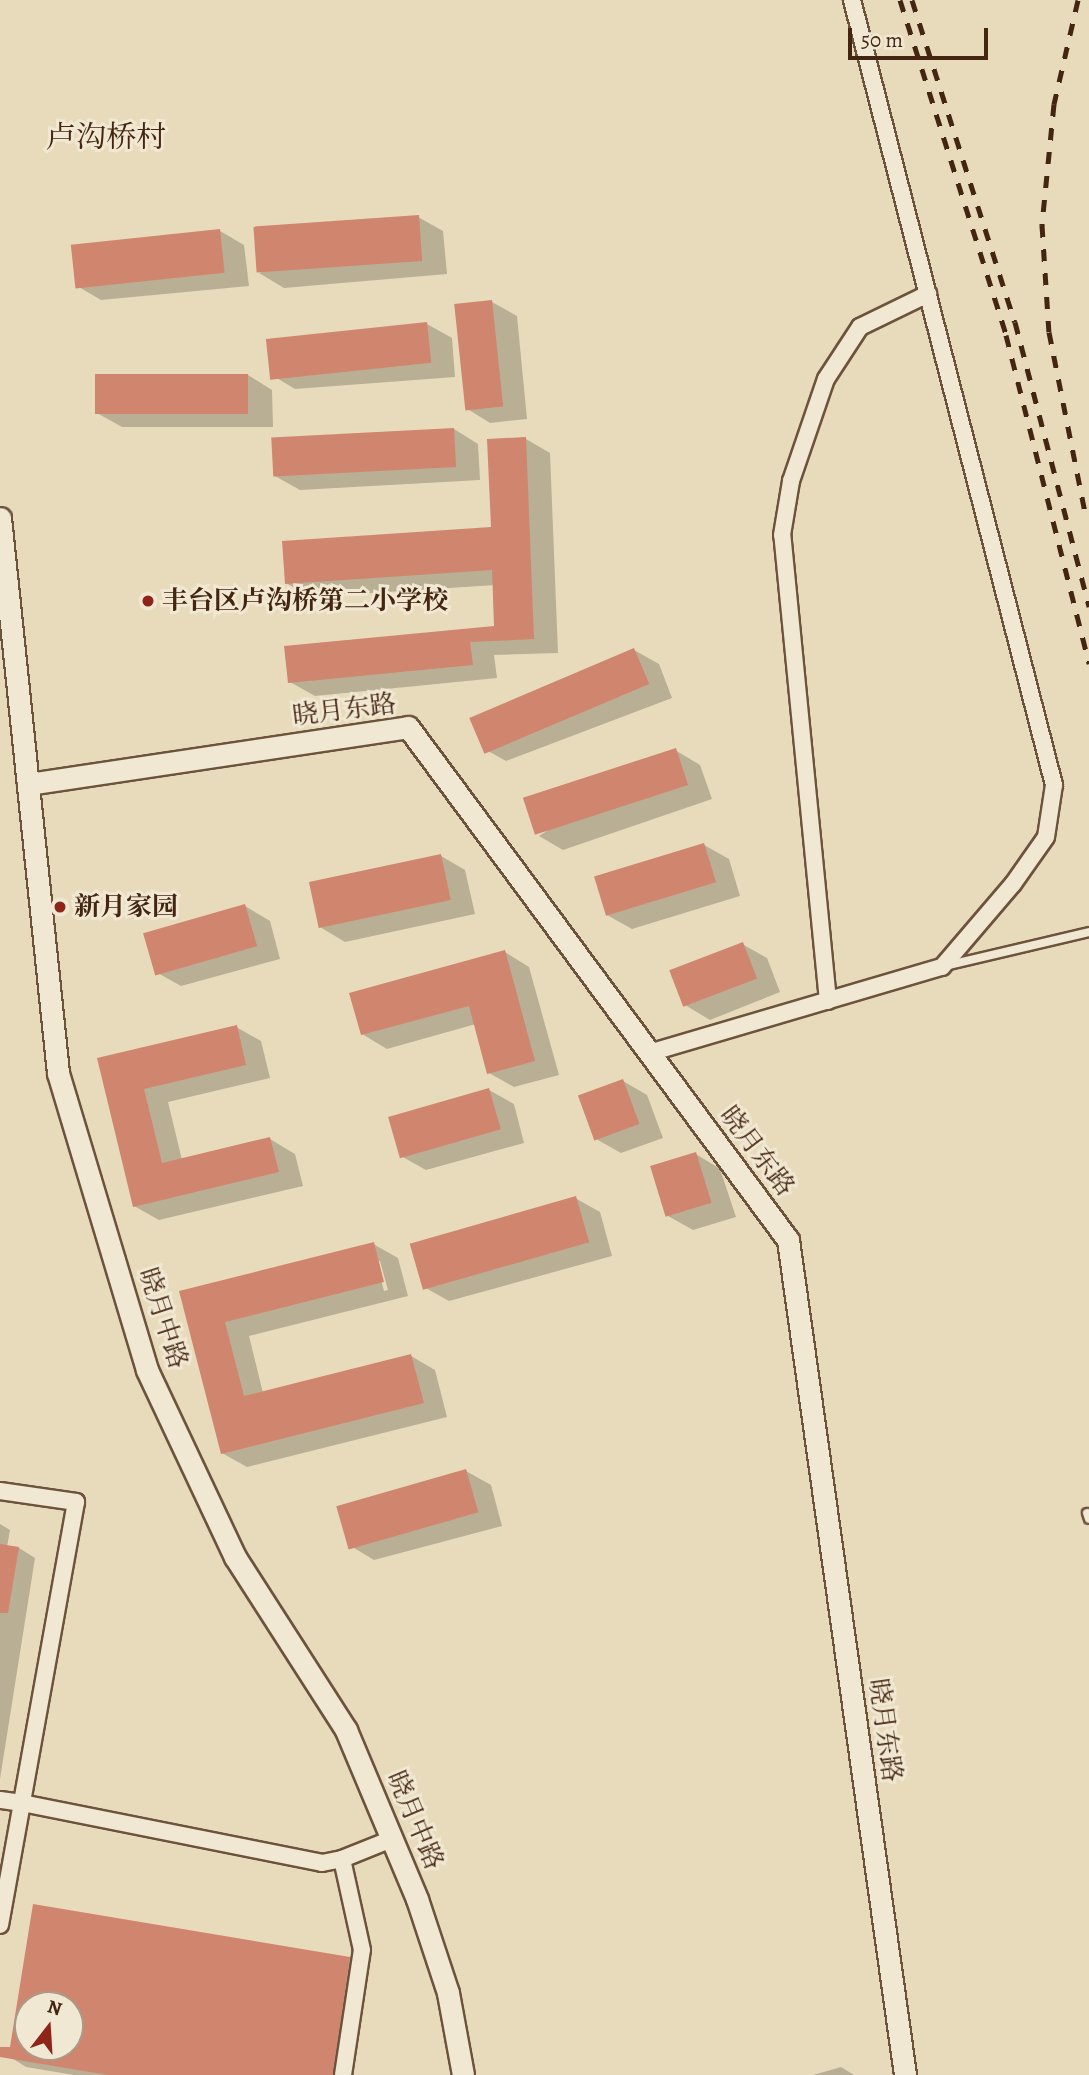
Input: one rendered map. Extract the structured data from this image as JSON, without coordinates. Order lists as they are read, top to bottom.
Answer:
{
  "streets": {
    "street": ["晓月东路", "晓月中路"]
  },
  "crossings": [
    ["晓月东路", "晓月中路"]
  ],
  "districts": ["卢沟桥村"],
  "places": ["丰台区卢沟桥第二小学校", "新月家园"],
  "scale_bar": "50 m",
  "north": "top"
}
